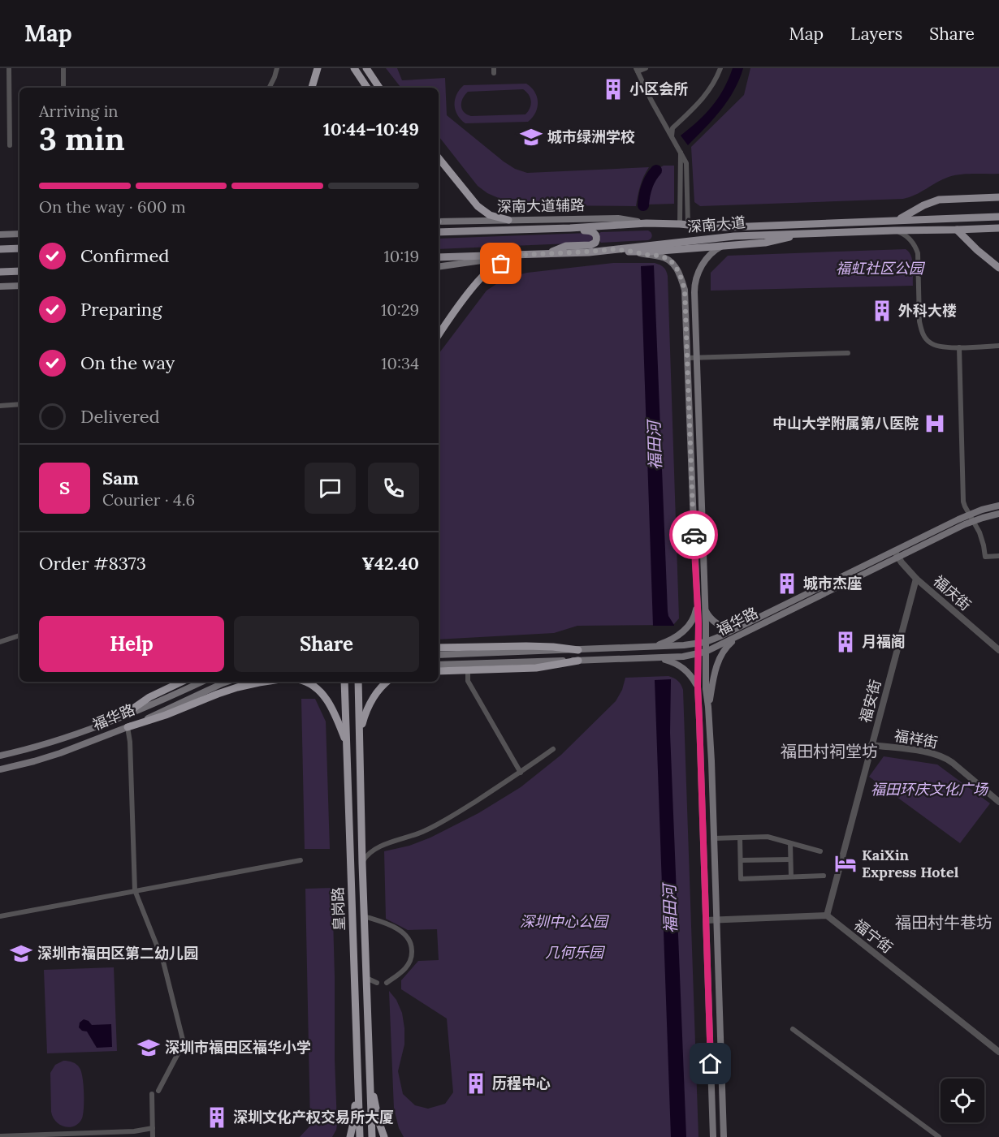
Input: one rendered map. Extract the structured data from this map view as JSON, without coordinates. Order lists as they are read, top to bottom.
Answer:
{
  "streets": {
    "highway": ["皇岗路"],
    "main road": ["深南大道辅路", "深南大道", "福华路"],
    "street": [
      "福庆街",
      "福安街",
      "福祥街",
      "福宁街"
    ]
  },
  "crossings": [
    ["深南大道辅路", "深南大道"],
    ["福庆街", "福华路"],
    ["福庆街", "福安街"],
    ["福安街", "福祥街"],
    ["福安街", "福宁街"]
  ],
  "districts": ["福田村祠堂坊", "福田村牛巷坊"],
  "water": ["福田河"],
  "parks": [
    "福虹社区公园",
    "福田环庆文化广场",
    "深圳中心公园",
    "几何乐园"
  ],
  "places": {
    "building": [
      "小区会所",
      "外科大楼",
      "城市杰座",
      "月福阁",
      "历程中心",
      "深圳文化产权交易所大厦"
    ],
    "school or university": ["城市绿洲学校", "深圳市福田区第二幼儿园", "深圳市福田区福华小学"],
    "hospital": ["中山大学附属第八医院"],
    "hotel": ["KaiXin Express Hotel"]
  },
  "page": {
    "header": "Map",
    "nav": ["Map", "Layers", "Share"],
    "heading": ["3 min", "Arriving in", "10:44–10:49"],
    "panel": [
      "Sam",
      "Courier · 4.6",
      "Order #8373",
      "¥42.40"
    ],
    "bar": "On the way · 600 m",
    "list": [
      ["Confirmed", "10:19"],
      ["Preparing", "10:29"],
      ["On the way", "10:34"],
      "Delivered"
    ],
    "round": "S",
    "buttons": ["Help", "Share"]
  }
}
